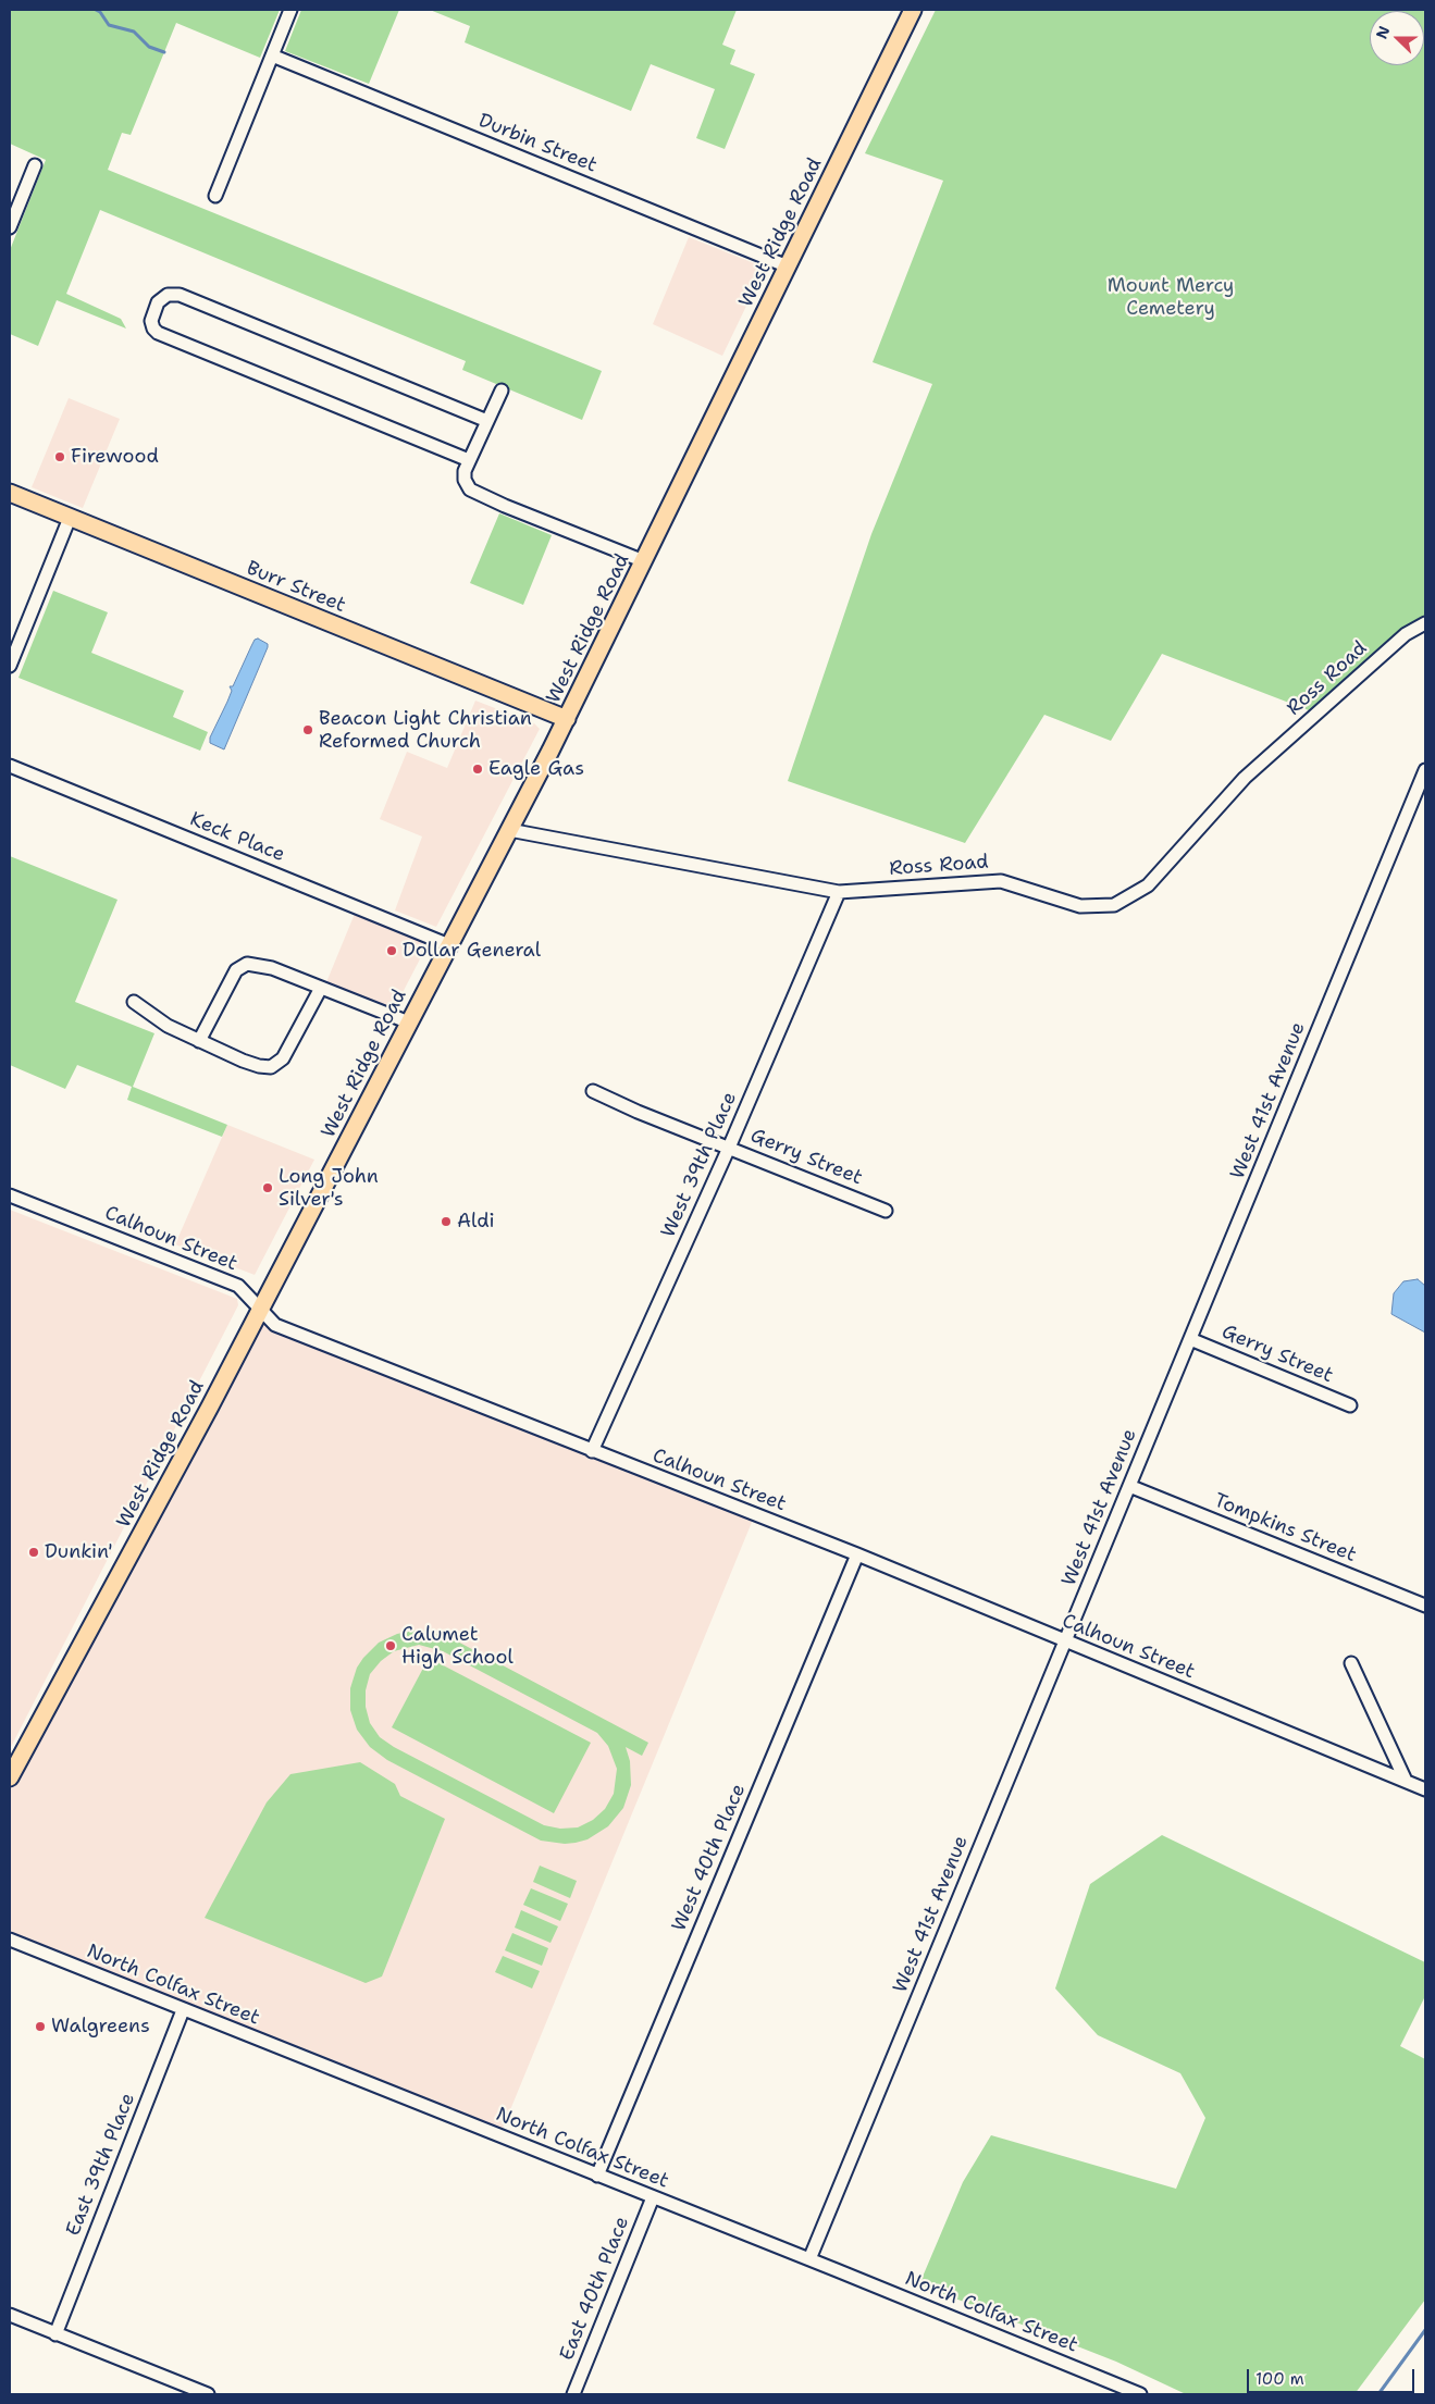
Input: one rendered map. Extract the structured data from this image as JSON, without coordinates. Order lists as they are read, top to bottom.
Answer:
{
  "streets": {
    "main road": ["West Ridge Road", "Burr Street"],
    "street": [
      "Durbin Street",
      "Ross Road",
      "Keck Place",
      "West 41st Avenue",
      "Gerry Street",
      "West 39th Place",
      "Calhoun Street",
      "Tompkins Street",
      "West 40th Place",
      "North Colfax Street",
      "East 39th Place",
      "East 40th Place"
    ]
  },
  "crossings": [
    ["Durbin Street", "West Ridge Road"],
    ["West Ridge Road", "Burr Street"],
    ["West Ridge Road", "Ross Road"],
    ["West Ridge Road", "Keck Place"],
    ["West Ridge Road", "Calhoun Street"],
    ["Ross Road", "West 39th Place"],
    ["West 41st Avenue", "Gerry Street"],
    ["West 41st Avenue", "Calhoun Street"],
    ["West 41st Avenue", "Tompkins Street"],
    ["West 41st Avenue", "North Colfax Street"],
    ["Gerry Street", "West 39th Place"],
    ["West 39th Place", "Calhoun Street"],
    ["Calhoun Street", "West 40th Place"],
    ["West 40th Place", "North Colfax Street"],
    ["North Colfax Street", "East 39th Place"],
    ["North Colfax Street", "East 40th Place"]
  ],
  "parks": ["Mount Mercy Cemetery"],
  "places": [
    "Firewood",
    "Beacon Light Christian Reformed Church",
    "Eagle Gas",
    "Dollar General",
    "Long John Silver's",
    "Aldi",
    "Dunkin'",
    "Calumet High School",
    "Walgreens"
  ],
  "scale_bar": "100 m",
  "north": "left"
}
